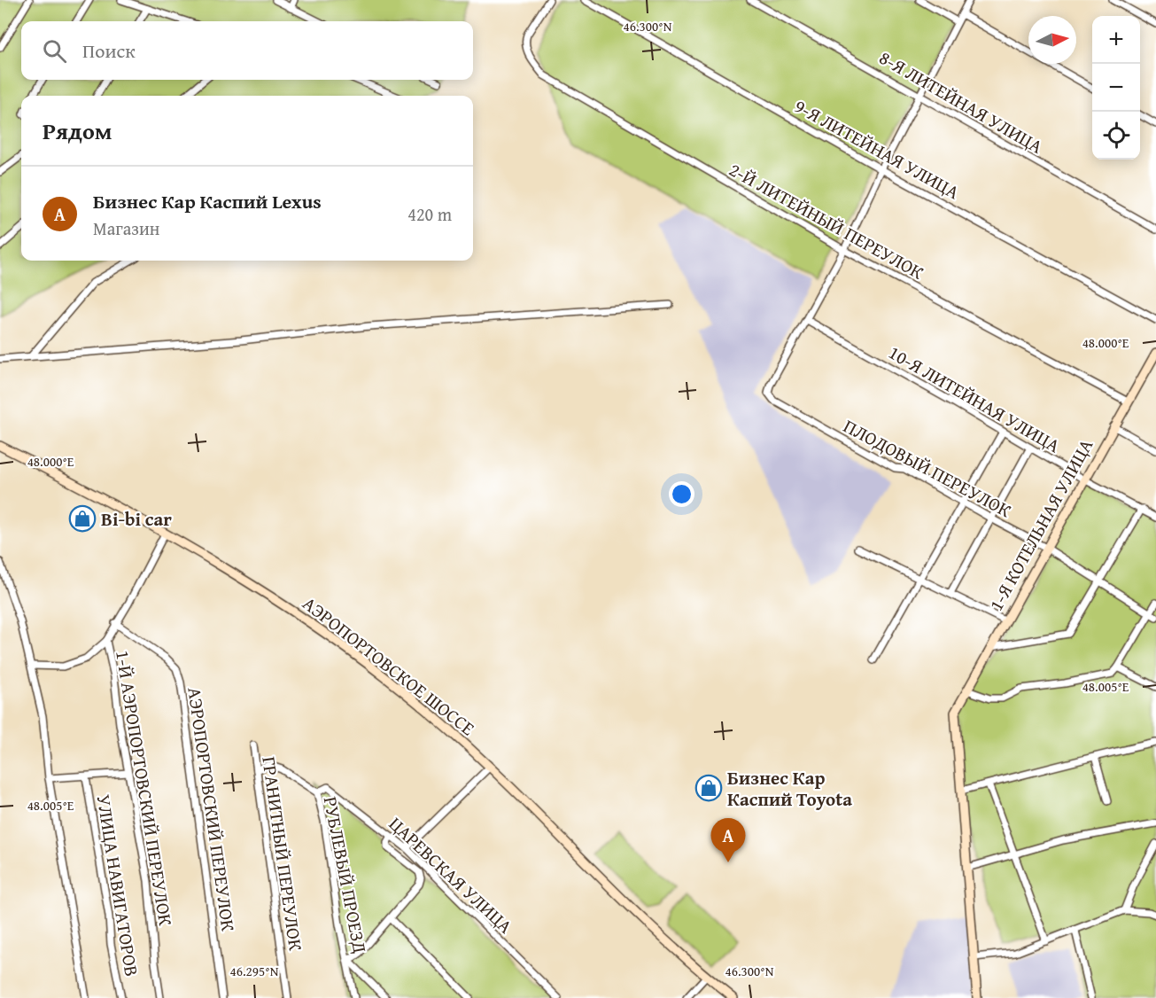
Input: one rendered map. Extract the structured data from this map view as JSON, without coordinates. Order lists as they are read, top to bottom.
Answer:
{
  "streets": {
    "main road": ["1-Я КОТЕЛЬНАЯ УЛИЦА", "АЭРОПОРТОВСКОЕ ШОССЕ"],
    "street": [
      "8-Я ЛИТЕЙНАЯ УЛИЦА",
      "9-Я ЛИТЕЙНАЯ УЛИЦА",
      "2-Й ЛИТЕЙНЫЙ ПЕРЕУЛОК",
      "10-Я ЛИТЕЙНАЯ УЛИЦА",
      "ПЛОДОВЫЙ ПЕРЕУЛОК",
      "1-Й АЭРОПОРТОВСКИЙ ПЕРЕУЛОК",
      "АЭРОПОРТОВСКИЙ ПЕРЕУЛОК",
      "ГРАНИТНЫЙ ПЕРЕУЛОК",
      "РУБЛЕВЫЙ ПРОЕЗД",
      "ЦАРЕВСКАЯ УЛИЦА",
      "УЛИЦА НАВИГАТОРОВ"
    ]
  },
  "crossings": [
    ["2-Й ЛИТЕЙНЫЙ ПЕРЕУЛОК", "1-Я КОТЕЛЬНАЯ УЛИЦА"],
    ["10-Я ЛИТЕЙНАЯ УЛИЦА", "ПЛОДОВЫЙ ПЕРЕУЛОК"],
    ["10-Я ЛИТЕЙНАЯ УЛИЦА", "1-Я КОТЕЛЬНАЯ УЛИЦА"],
    ["ПЛОДОВЫЙ ПЕРЕУЛОК", "1-Я КОТЕЛЬНАЯ УЛИЦА"],
    ["АЭРОПОРТОВСКОЕ ШОССЕ", "1-Й АЭРОПОРТОВСКИЙ ПЕРЕУЛОК"],
    ["1-Й АЭРОПОРТОВСКИЙ ПЕРЕУЛОК", "АЭРОПОРТОВСКИЙ ПЕРЕУЛОК"],
    ["ГРАНИТНЫЙ ПЕРЕУЛОК", "РУБЛЕВЫЙ ПРОЕЗД"],
    ["РУБЛЕВЫЙ ПРОЕЗД", "ЦАРЕВСКАЯ УЛИЦА"]
  ],
  "places": {
    "shop": ["Bi-bi car", "Бизнес Кар Каспий Toyota"]
  },
  "north": "right",
  "page": {
    "map_buttons": ["+", "−"],
    "search": "Поиск",
    "heading": "Рядом",
    "list": [
      {
        "mark": "A",
        "name": "Бизнес Кар Каспий Lexus",
        "note": "Магазин",
        "value": "420 m"
      }
    ],
    "pins": "A"
  },
  "coordinates": [
    "46.300°N",
    "48.000°E",
    "48.005°E",
    "46.295°N"
  ]
}
